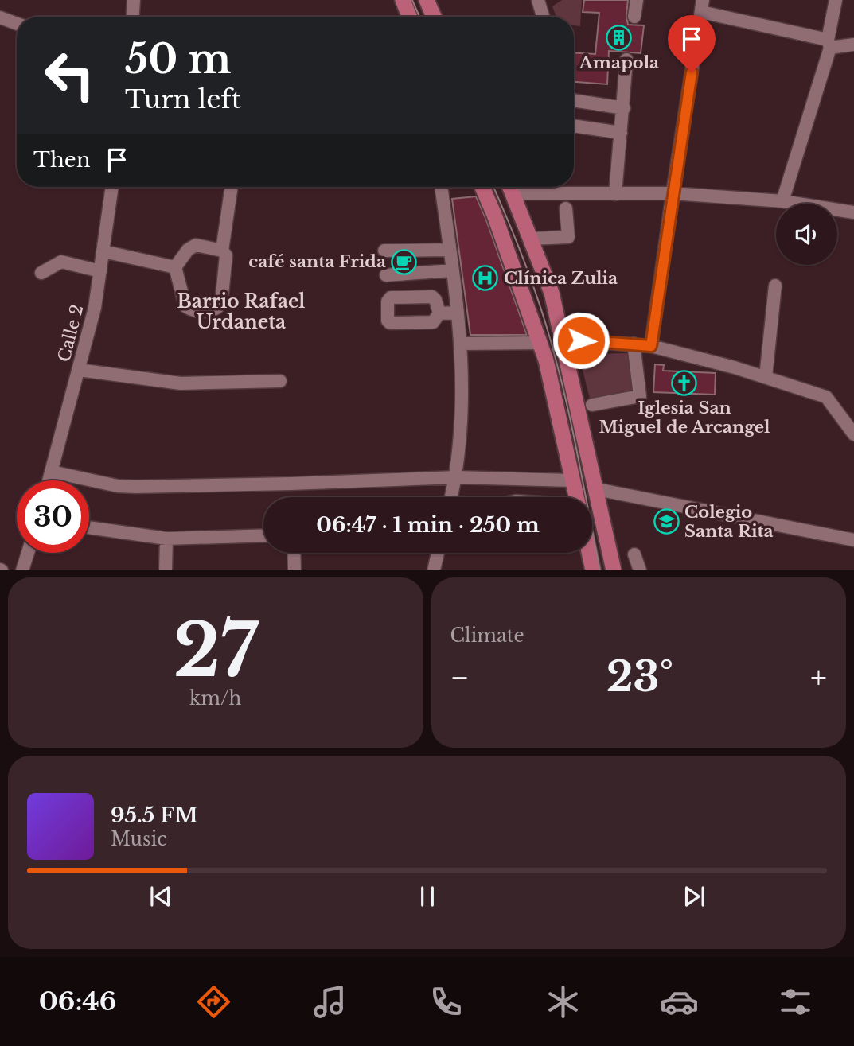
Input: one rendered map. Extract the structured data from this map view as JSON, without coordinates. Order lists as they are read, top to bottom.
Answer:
{
  "streets": {
    "street": ["Calle 2"]
  },
  "districts": ["Barrio Rafael Urdaneta"],
  "places": {
    "building": ["Amapola"],
    "cafe": ["café santa Frida"],
    "hospital": ["Clínica Zulia"],
    "church": ["Iglesia San Miguel de Arcangel"],
    "school or university": ["Colegio Santa Rita"]
  },
  "page": {
    "turn": ["50 m", "Turn left"],
    "then": "Then",
    "limit": "30",
    "trip": "06:47 · 1 min · 250 m",
    "tile": [
      ["27", "km/h"],
      "Climate"
    ],
    "heat": ["−", "23°", "+"],
    "song": ["95.5 FM", "Music"],
    "tabs": "06:46"
  }
}
